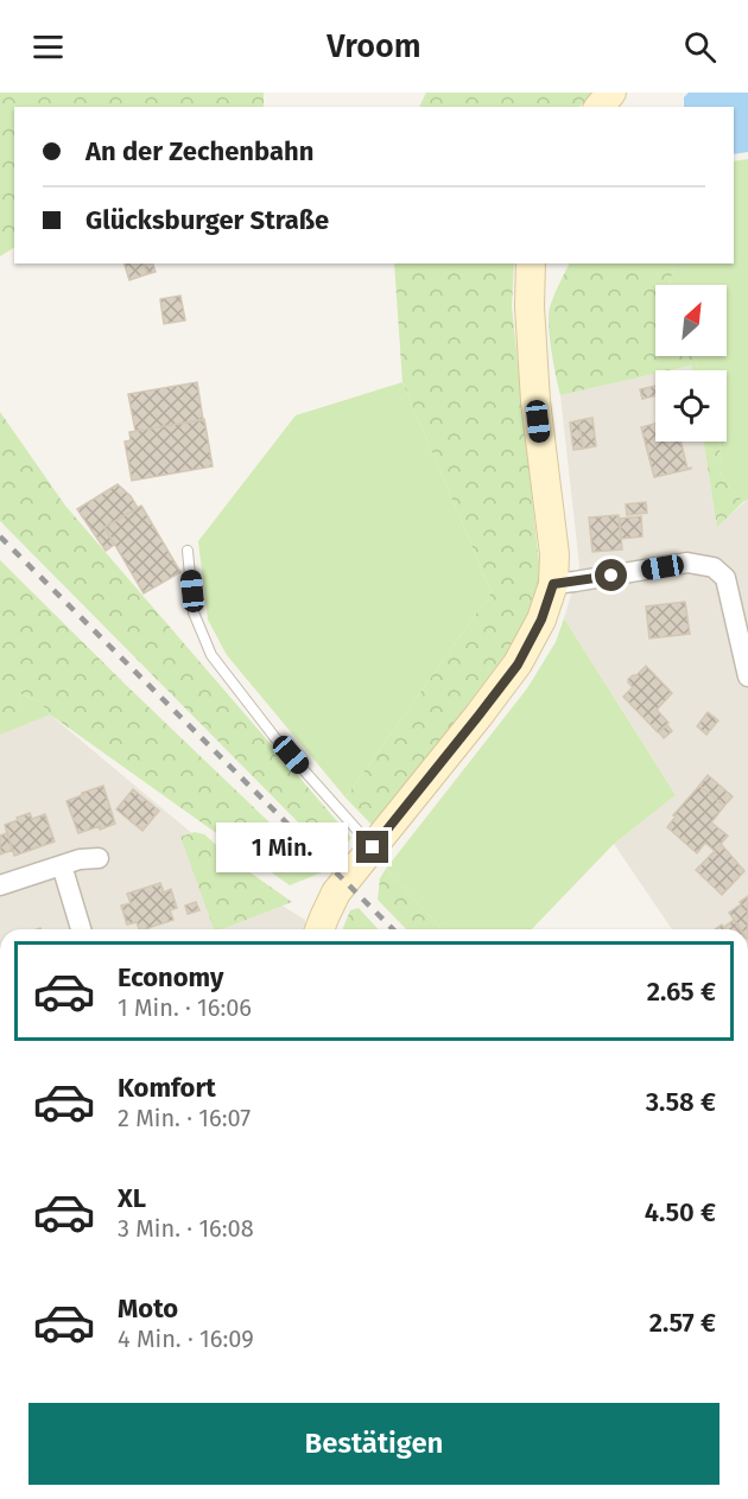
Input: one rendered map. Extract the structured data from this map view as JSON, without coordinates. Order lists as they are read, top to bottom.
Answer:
{
  "north": "top right",
  "page": {
    "header": "Vroom",
    "banner": ["An der Zechenbahn", "Glücksburger Straße"],
    "bubble": "1 Min.",
    "list": [
      {
        "name": "Economy",
        "note": "1 Min. · 16:06",
        "value": "2.65 €"
      },
      {
        "name": "Komfort",
        "note": "2 Min. · 16:07",
        "value": "3.58 €"
      },
      {
        "name": "XL",
        "note": "3 Min. · 16:08",
        "value": "4.50 €"
      },
      {
        "name": "Moto",
        "note": "4 Min. · 16:09",
        "value": "2.57 €"
      }
    ],
    "buttons": "Bestätigen"
  }
}
